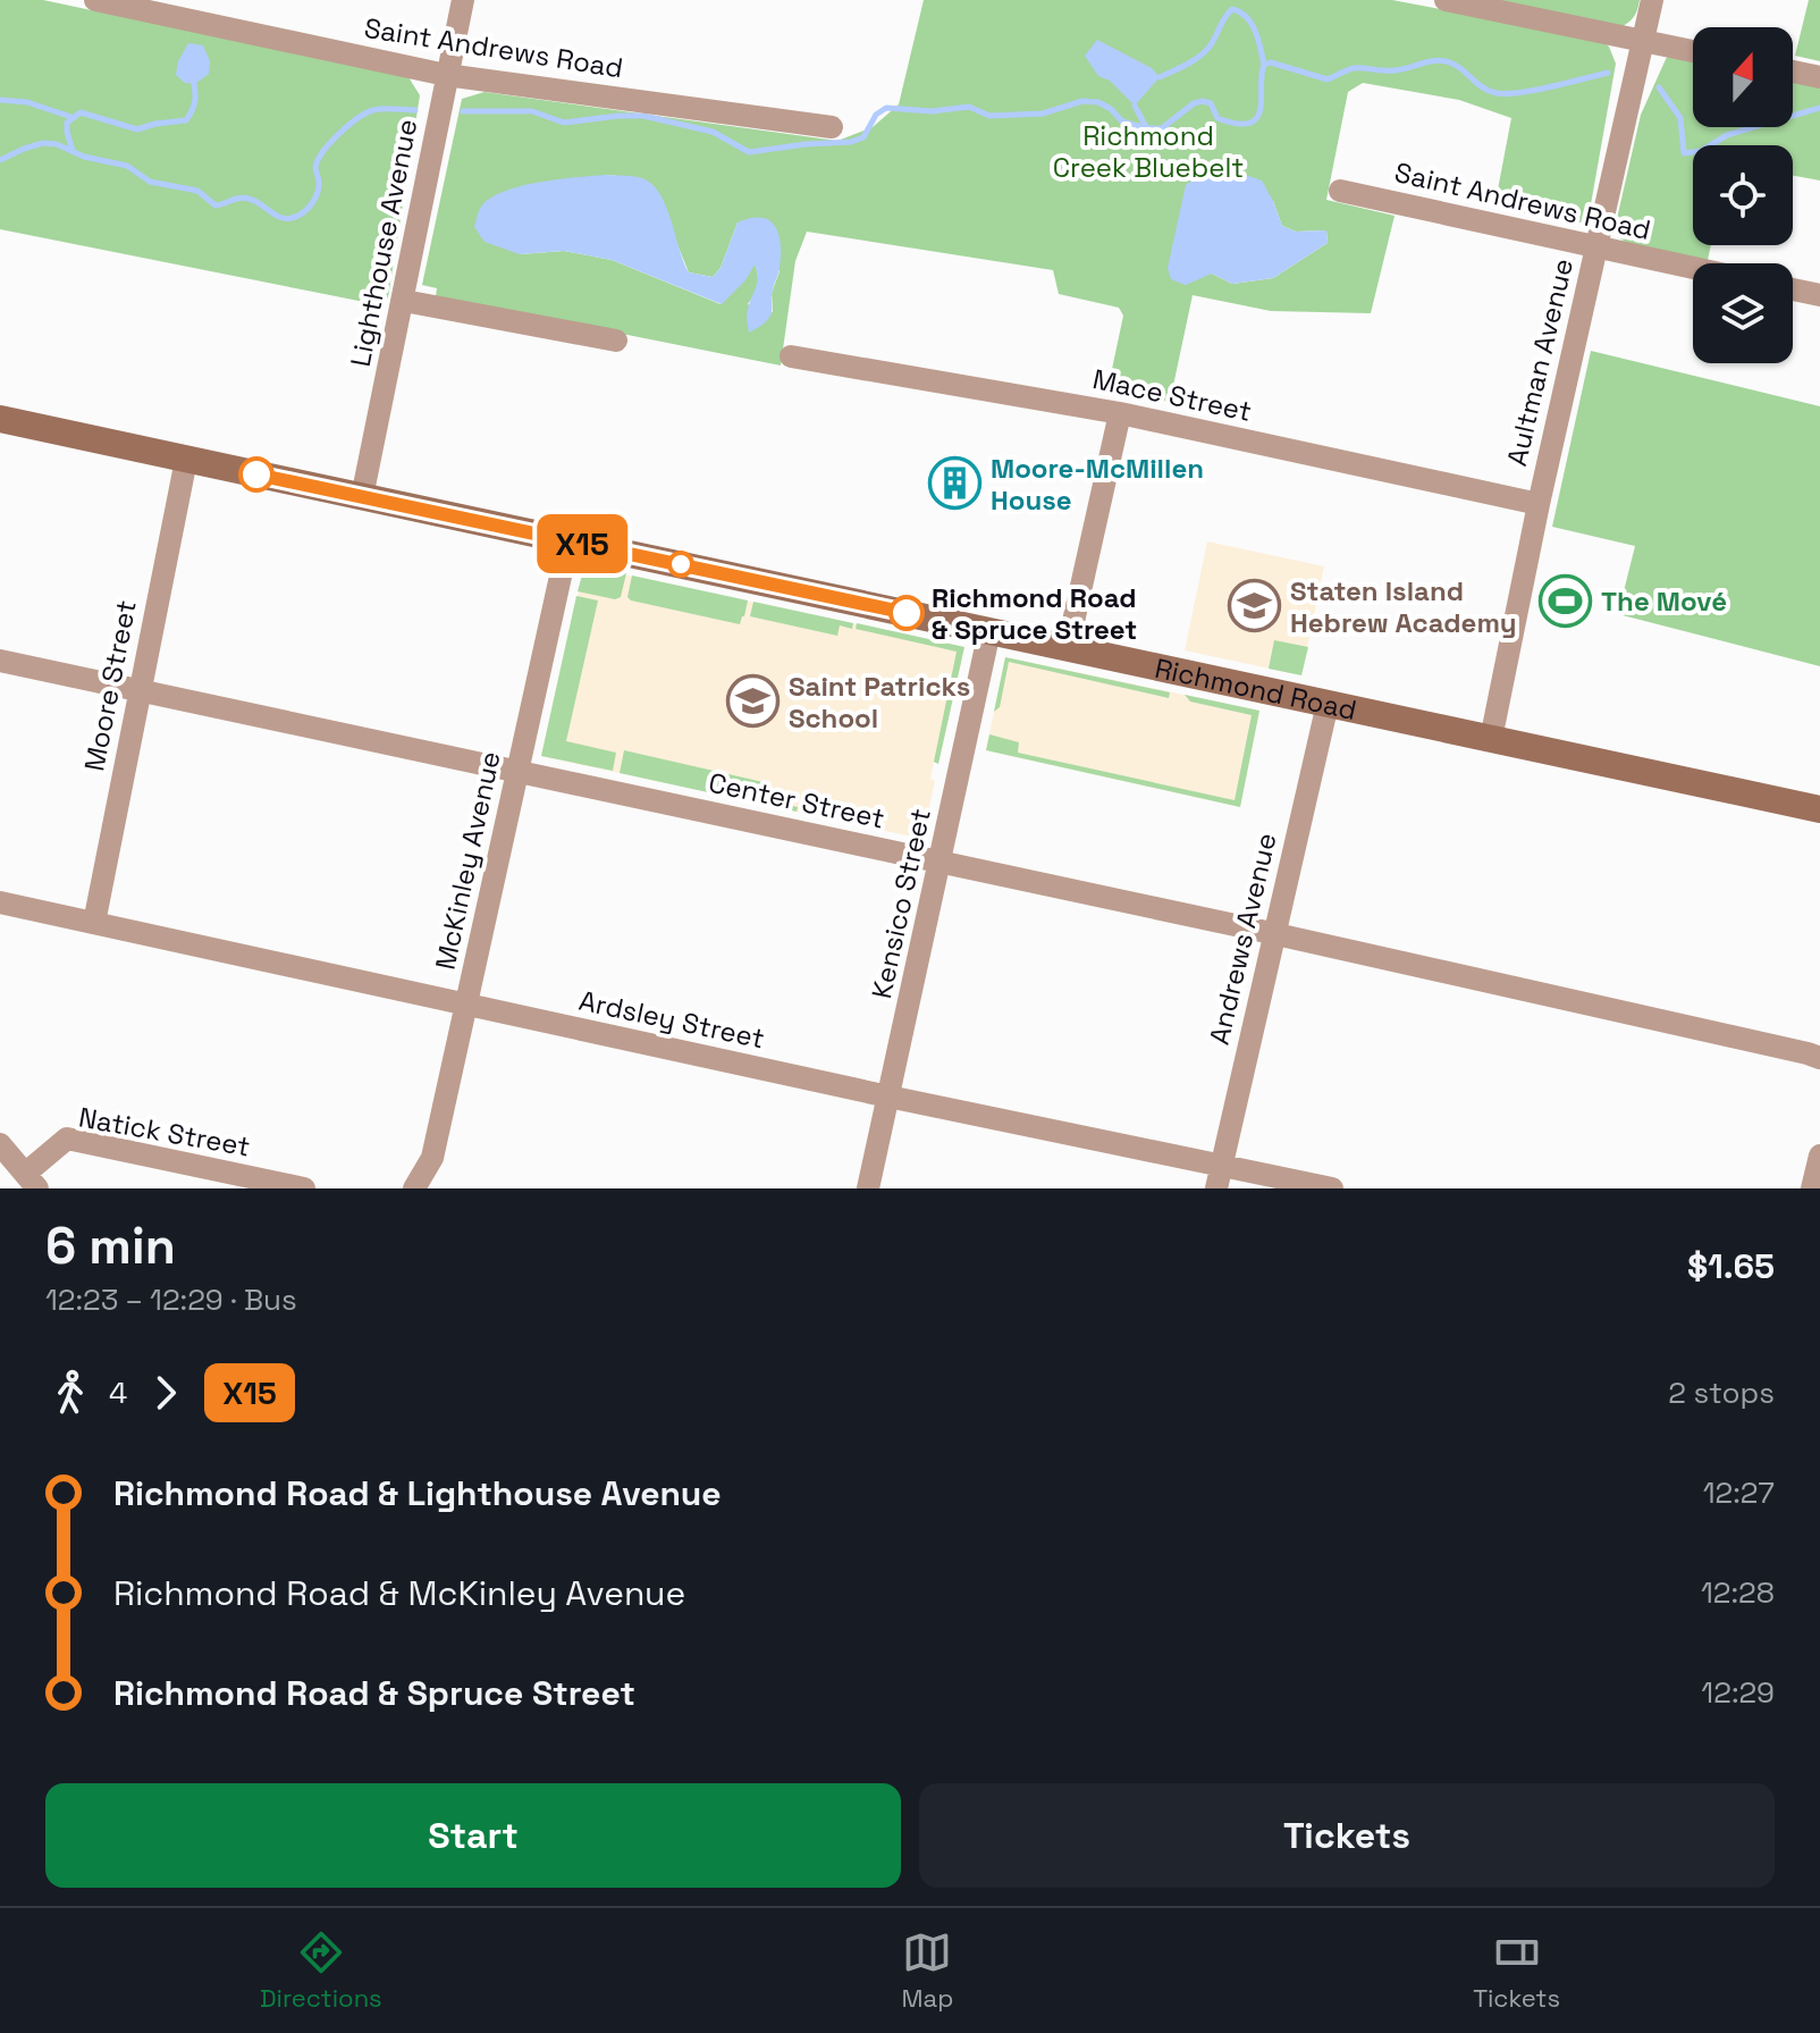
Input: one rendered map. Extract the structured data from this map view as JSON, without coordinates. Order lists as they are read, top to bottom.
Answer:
{
  "streets": {
    "street": [
      "Saint Andrews Road",
      "Lighthouse Avenue",
      "Aultman Avenue",
      "Mace Street",
      "Moore Street",
      "Richmond Road",
      "Center Street",
      "McKinley Avenue",
      "Kensico Street",
      "Andrews Avenue",
      "Ardsley Street",
      "Natick Street"
    ]
  },
  "crossings": [
    ["Saint Andrews Road", "Lighthouse Avenue"],
    ["Saint Andrews Road", "Aultman Avenue"],
    ["Lighthouse Avenue", "Richmond Road"],
    ["Aultman Avenue", "Mace Street"],
    ["Aultman Avenue", "Richmond Road"],
    ["Moore Street", "Richmond Road"],
    ["Moore Street", "Center Street"],
    ["Moore Street", "Ardsley Street"],
    ["Richmond Road", "McKinley Avenue"],
    ["Richmond Road", "Kensico Street"],
    ["Richmond Road", "Andrews Avenue"],
    ["Center Street", "McKinley Avenue"],
    ["Center Street", "Kensico Street"],
    ["Center Street", "Andrews Avenue"],
    ["McKinley Avenue", "Ardsley Street"],
    ["Kensico Street", "Ardsley Street"],
    ["Andrews Avenue", "Ardsley Street"]
  ],
  "parks": ["Richmond Creek Bluebelt"],
  "places": {
    "building": ["Moore-McMillen House"],
    "sports": ["The Mové"],
    "school or university": ["Staten Island Hebrew Academy", "Saint Patricks School"],
    "other": ["Richmond Road & Spruce Street"]
  },
  "lines": ["bus line X15"],
  "north": "top",
  "page": {
    "on_map": "X15",
    "heading": ["6 min", "12:23 – 12:29 · Bus", "$1.65"],
    "legs": ["4", "X15", "2 stops"],
    "list": [
      {
        "name": "Richmond Road & Lighthouse Avenue",
        "value": "12:27"
      },
      {
        "name": "Richmond Road & McKinley Avenue",
        "value": "12:28"
      },
      {
        "name": "Richmond Road & Spruce Street",
        "value": "12:29"
      }
    ],
    "buttons": ["Start", "Tickets"],
    "tabs": ["Directions", "Map", "Tickets"]
  }
}
